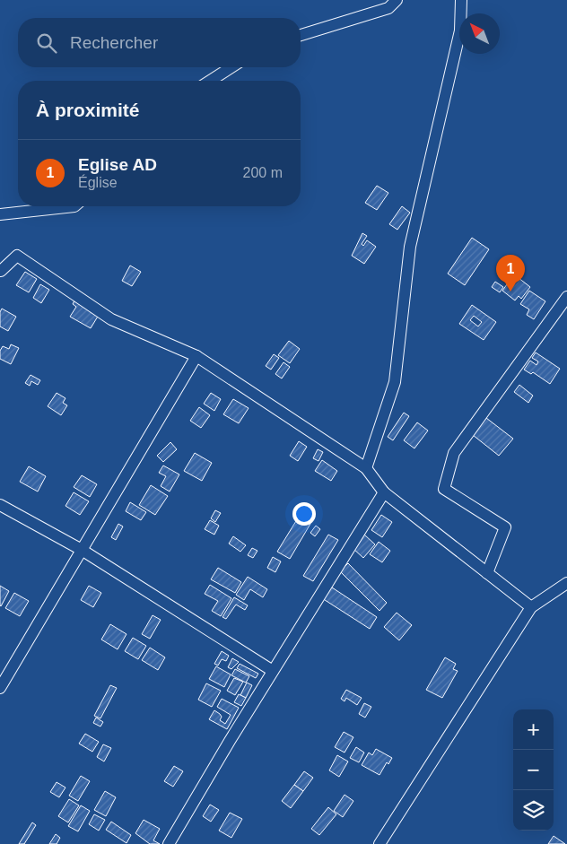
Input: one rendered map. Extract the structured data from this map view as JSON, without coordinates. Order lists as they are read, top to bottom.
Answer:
{
  "north": "top left",
  "page": {
    "search": "Rechercher",
    "heading": "À proximité",
    "list": [
      {
        "mark": "1",
        "name": "Eglise AD",
        "note": "Église",
        "value": "200 m"
      }
    ],
    "pins": "1",
    "map_buttons": ["+", "−"]
  }
}
